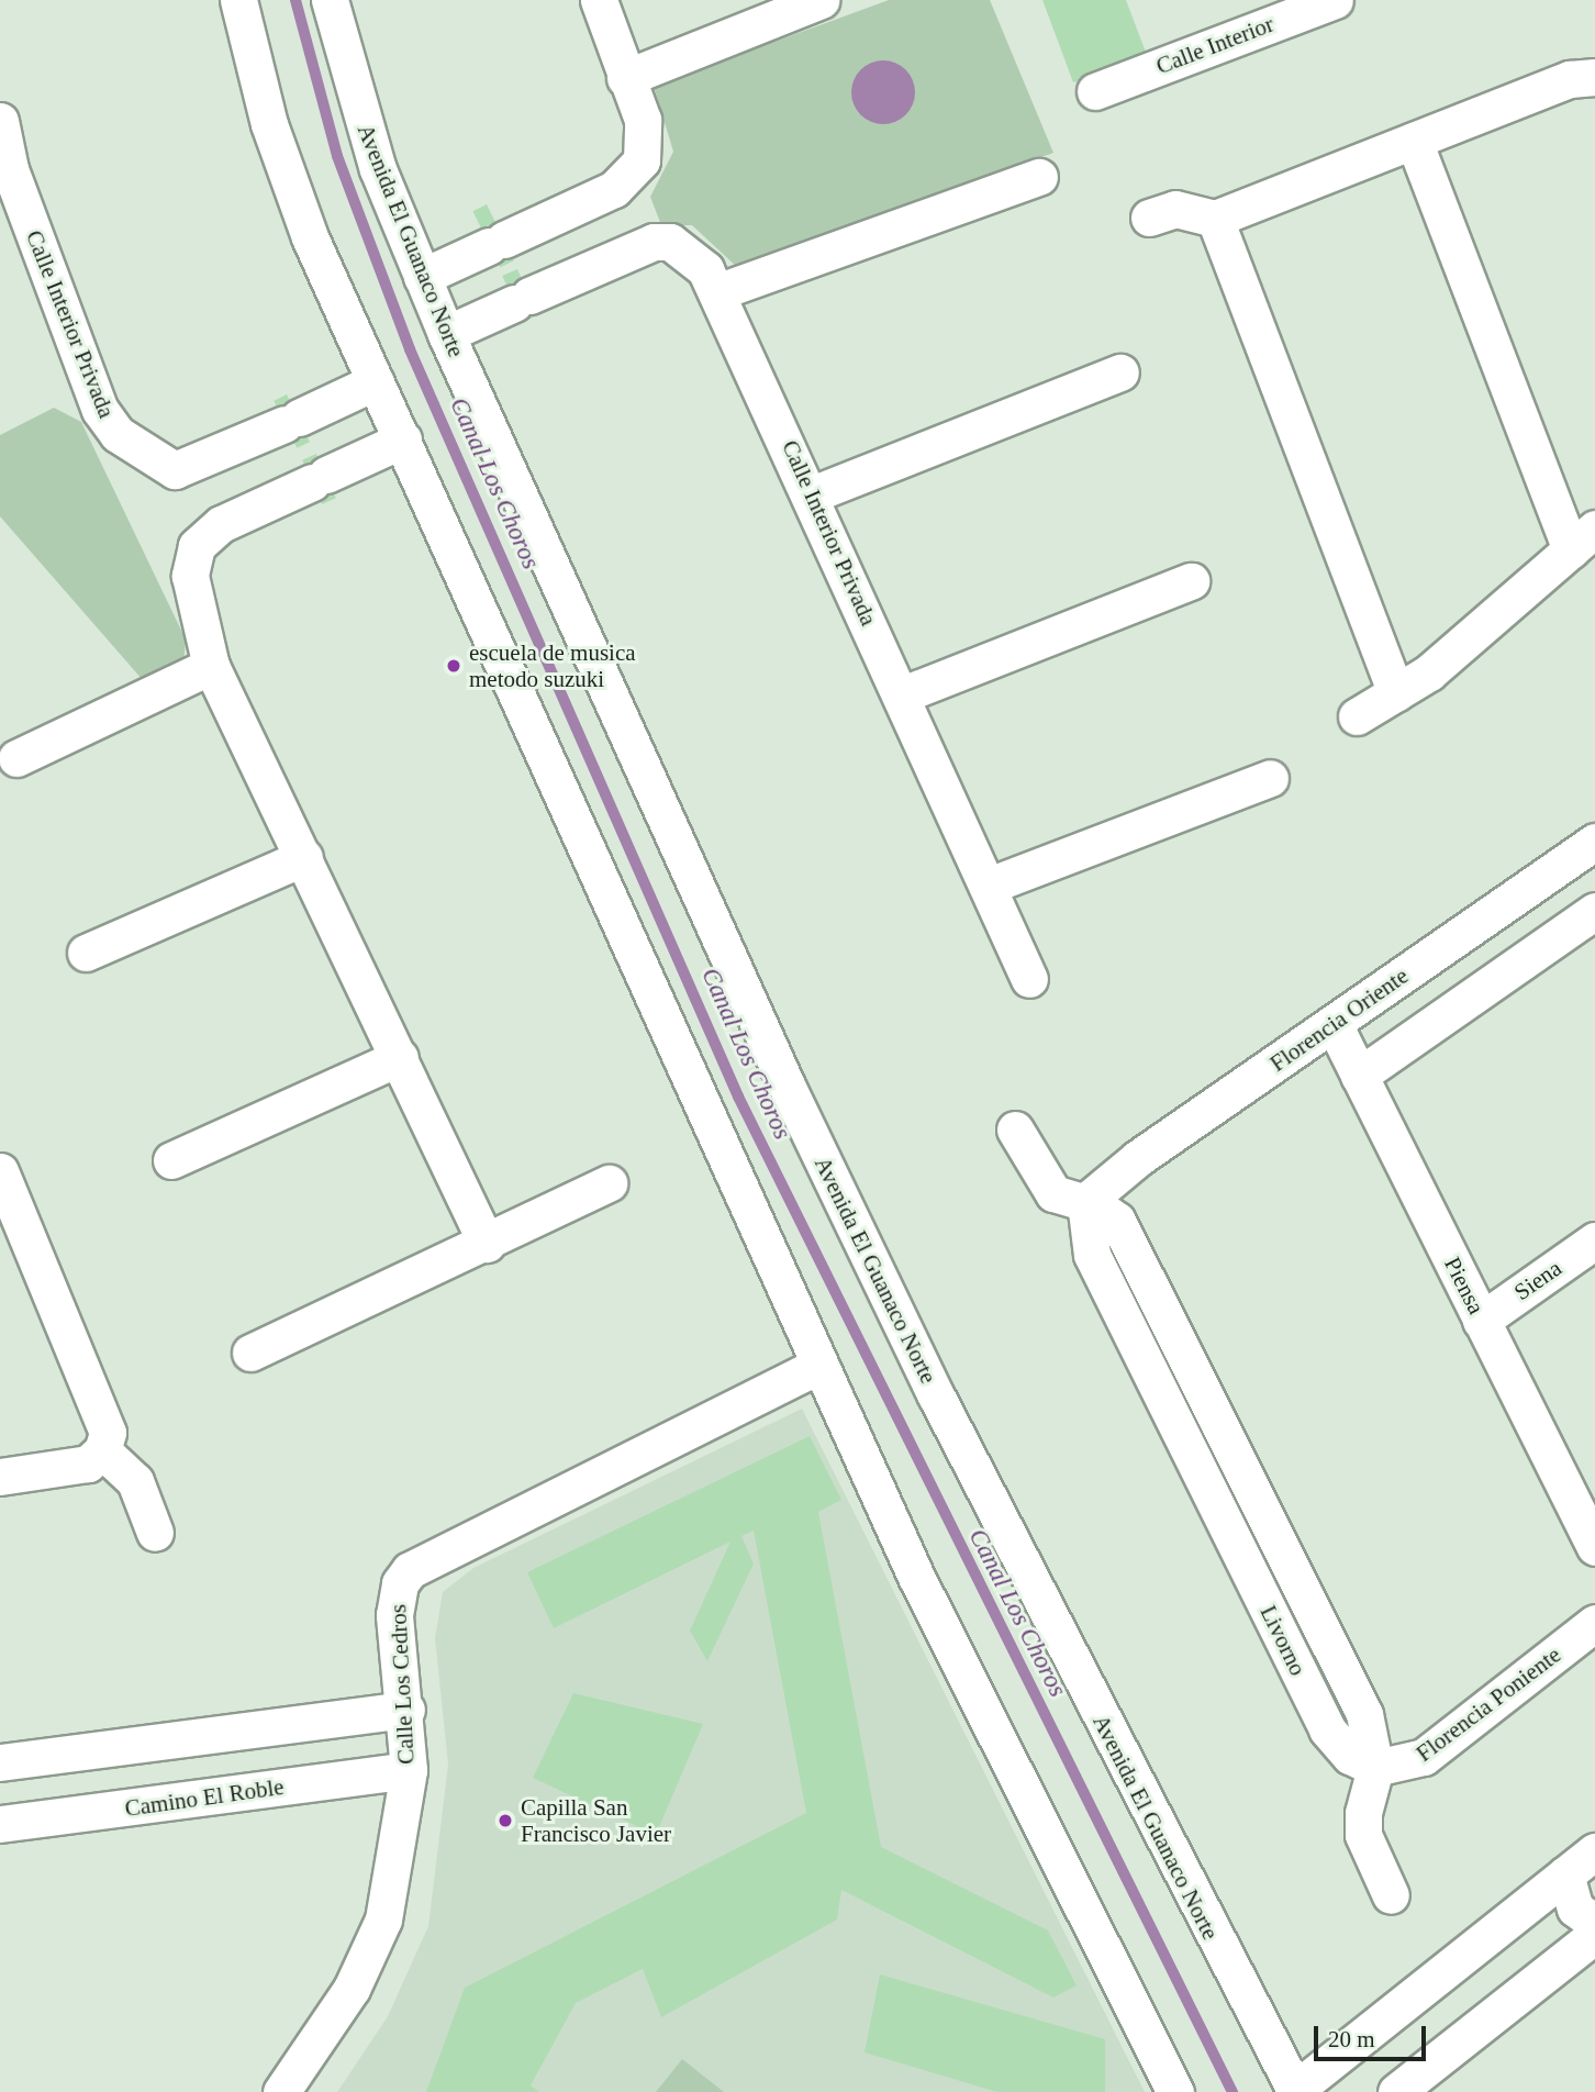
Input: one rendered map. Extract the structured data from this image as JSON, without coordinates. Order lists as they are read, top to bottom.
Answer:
{
  "streets": {
    "street": [
      "Calle Interior",
      "Avenida El Guanaco Norte",
      "Calle Interior Privada",
      "Florencia Oriente",
      "Siena",
      "Piensa",
      "Livorno",
      "Calle Los Cedros",
      "Florencia Poniente",
      "Camino El Roble"
    ]
  },
  "crossings": [
    ["Avenida El Guanaco Norte", "Calle Interior Privada"],
    ["Florencia Oriente", "Piensa"],
    ["Florencia Oriente", "Livorno"],
    ["Siena", "Piensa"],
    ["Livorno", "Florencia Poniente"],
    ["Calle Los Cedros", "Camino El Roble"]
  ],
  "water": ["Canal Los Choros"],
  "places": ["escuela de musica metodo suzuki", "Capilla San Francisco Javier"],
  "scale_bar": "20 m"
}
